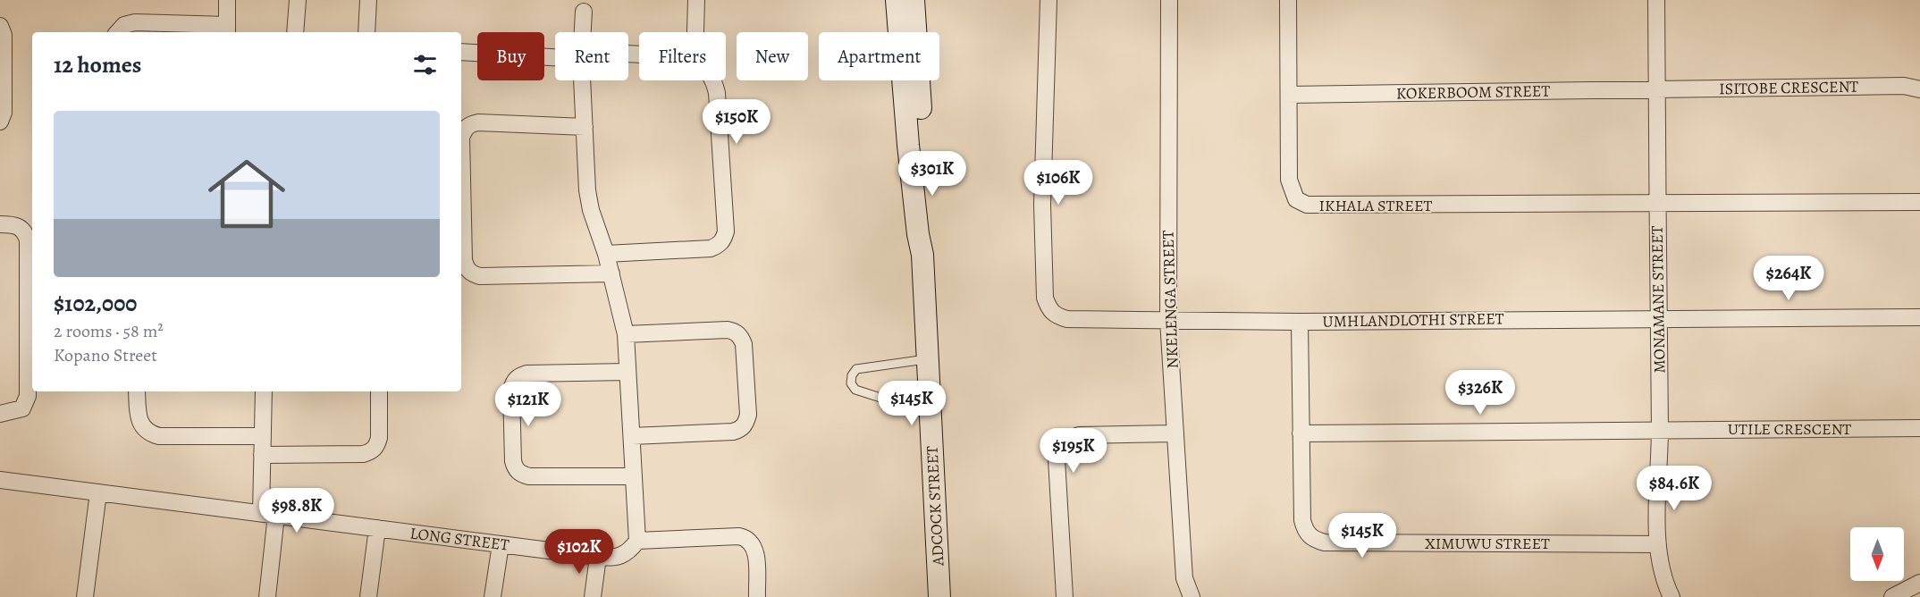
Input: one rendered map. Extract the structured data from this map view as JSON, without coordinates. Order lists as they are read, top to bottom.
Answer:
{
  "streets": {
    "main road": ["ADCOCK STREET"],
    "street": [
      "ISITOBE CRESCENT",
      "KOKERBOOM STREET",
      "IKHALA STREET",
      "NKELENGA STREET",
      "MONAMANE STREET",
      "UMHLANDLOTHI STREET",
      "UTILE CRESCENT",
      "LONG STREET",
      "XIMUWU STREET"
    ]
  },
  "crossings": [
    ["ISITOBE CRESCENT", "KOKERBOOM STREET"],
    ["ISITOBE CRESCENT", "MONAMANE STREET"],
    ["KOKERBOOM STREET", "IKHALA STREET"],
    ["KOKERBOOM STREET", "MONAMANE STREET"],
    ["IKHALA STREET", "MONAMANE STREET"],
    ["NKELENGA STREET", "UMHLANDLOTHI STREET"],
    ["MONAMANE STREET", "UMHLANDLOTHI STREET"],
    ["MONAMANE STREET", "UTILE CRESCENT"],
    ["MONAMANE STREET", "XIMUWU STREET"],
    ["UMHLANDLOTHI STREET", "XIMUWU STREET"],
    ["UTILE CRESCENT", "XIMUWU STREET"]
  ],
  "north": "bottom",
  "page": {
    "chip": [
      "Buy",
      "Rent",
      "Filters",
      "New",
      "Apartment"
    ],
    "heading": "12 homes",
    "list": [
      {
        "name": "$102,000",
        "note": "2 rooms · 58 m² · Kopano Street"
      }
    ],
    "price": [
      "$150K",
      "$301K",
      "$106K",
      "$264K",
      "$326K",
      "$145K",
      "$121K",
      "$195K",
      "$84.6K",
      "$98.8K",
      "$145K",
      "$102K"
    ]
  }
}
